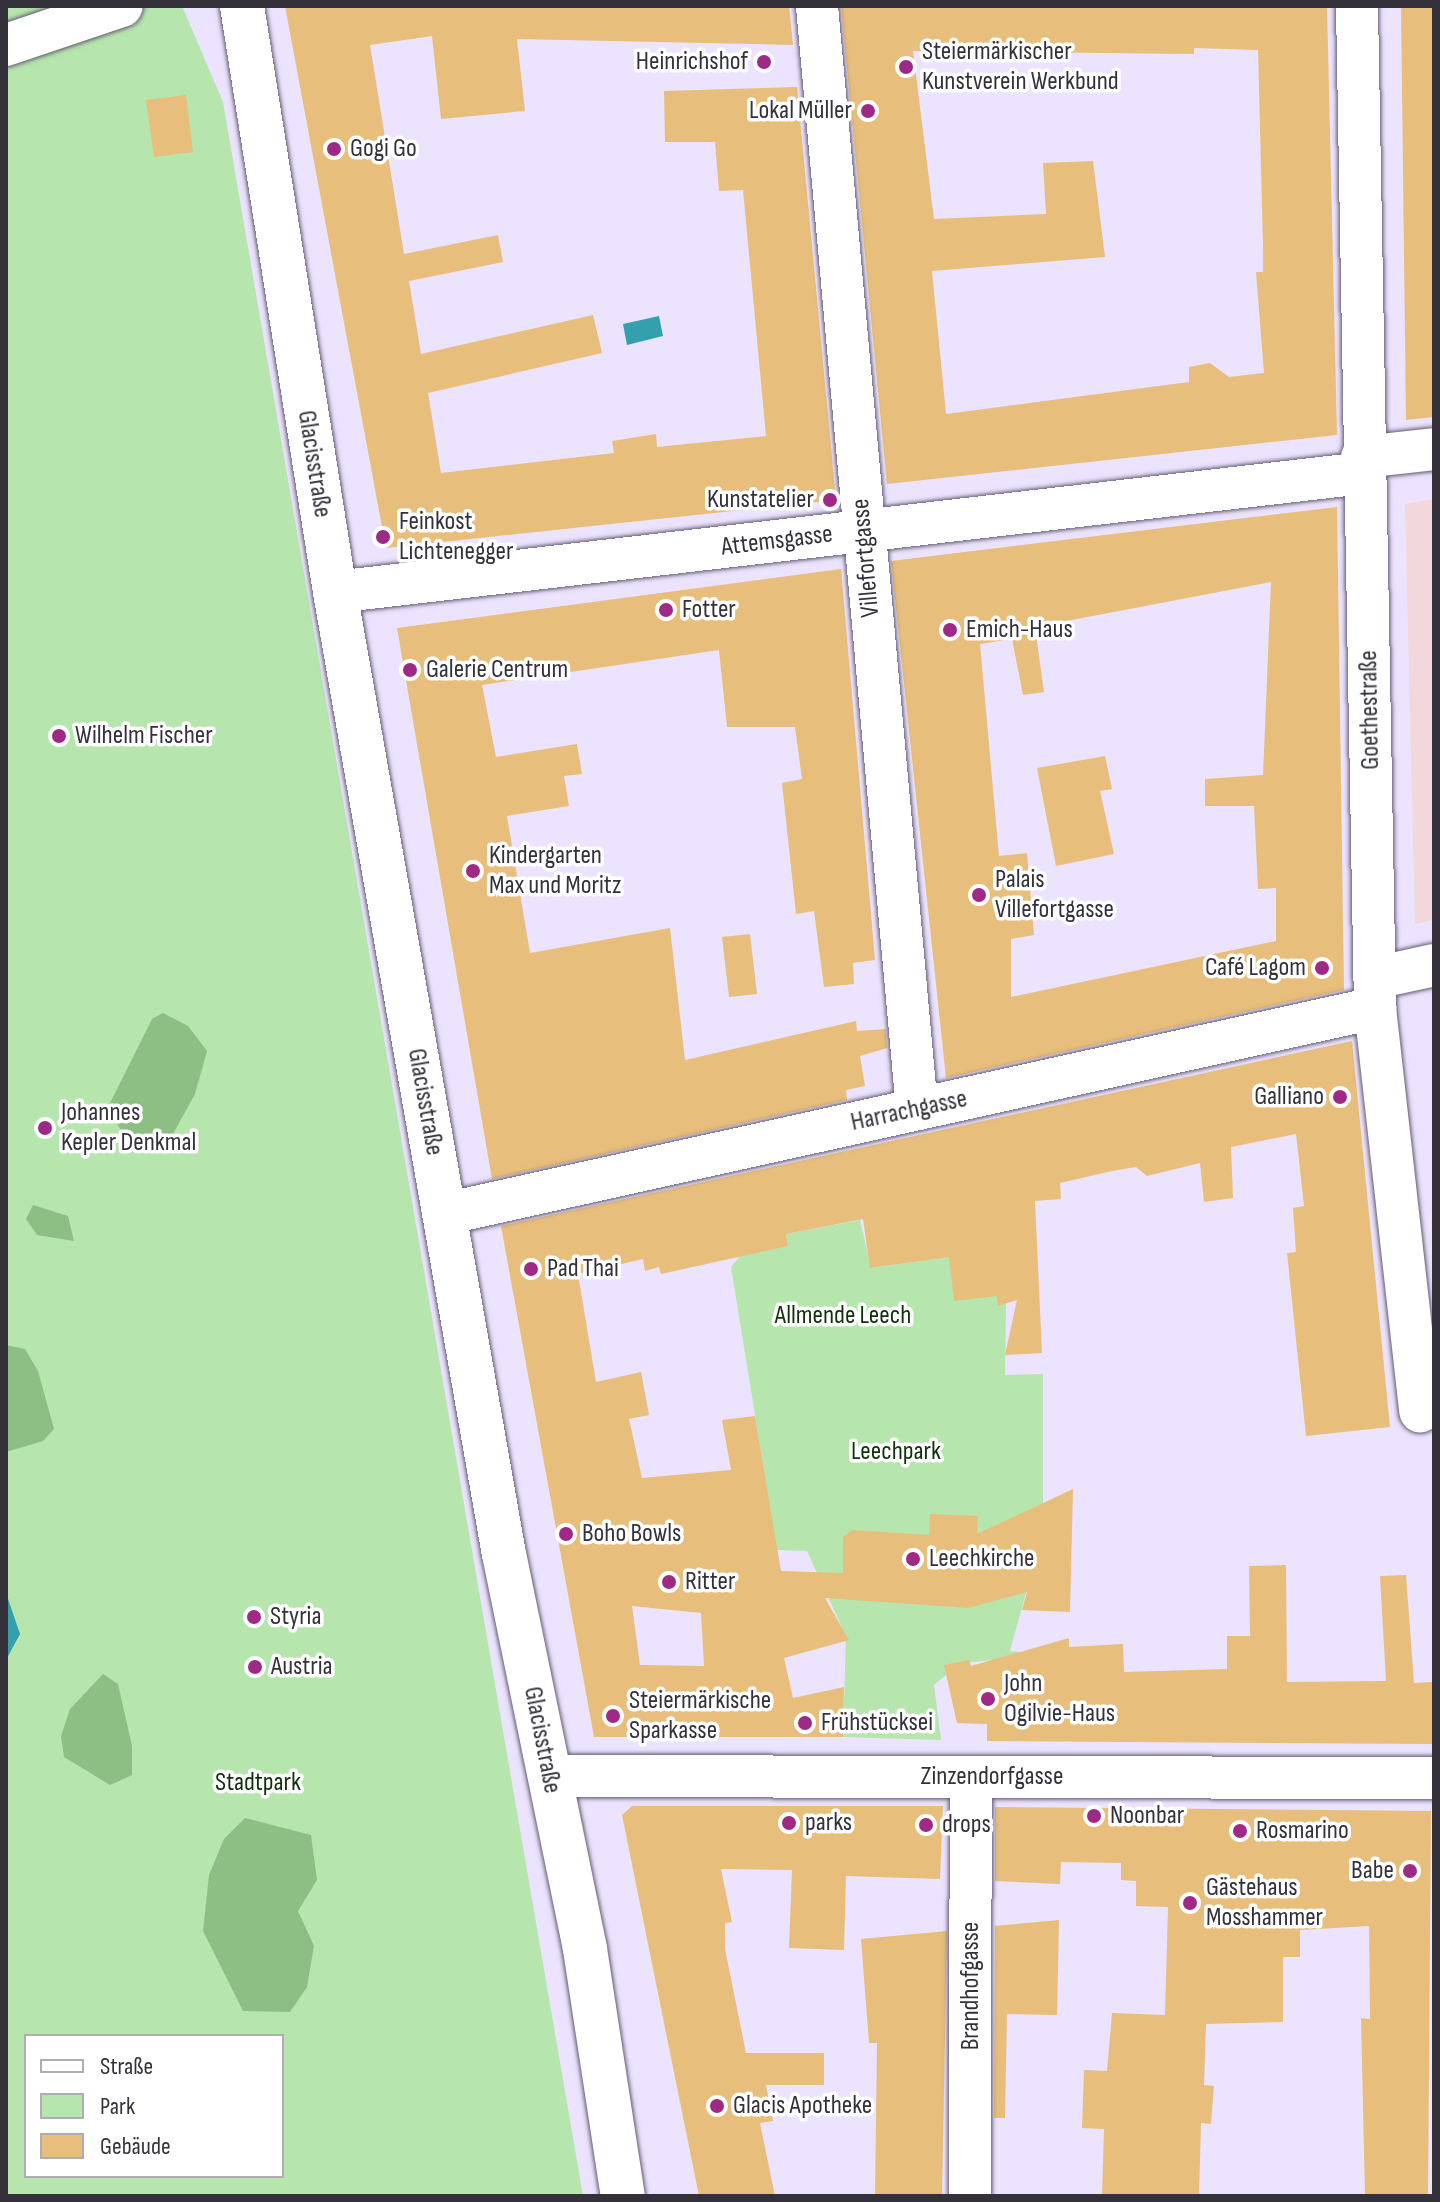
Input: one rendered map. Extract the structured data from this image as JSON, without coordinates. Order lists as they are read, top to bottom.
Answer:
{
  "streets": {
    "main road": ["Glacisstraße"],
    "street": [
      "Attemsgasse",
      "Villefortgasse",
      "Goethestraße",
      "Harrachgasse",
      "Zinzendorfgasse",
      "Brandhofgasse"
    ]
  },
  "crossings": [
    ["Glacisstraße", "Attemsgasse"],
    ["Glacisstraße", "Harrachgasse"],
    ["Glacisstraße", "Zinzendorfgasse"],
    ["Attemsgasse", "Villefortgasse"],
    ["Attemsgasse", "Goethestraße"],
    ["Villefortgasse", "Harrachgasse"],
    ["Goethestraße", "Harrachgasse"],
    ["Zinzendorfgasse", "Brandhofgasse"]
  ],
  "parks": ["Allmende Leech", "Leechpark", "Stadtpark"],
  "places": [
    "Heinrichshof",
    "Steiermärkischer Kunstverein Werkbund",
    "Lokal Müller",
    "Gogi Go",
    "Kunstatelier",
    "Feinkost Lichtenegger",
    "Fotter",
    "Emich-Haus",
    "Galerie Centrum",
    "Wilhelm Fischer",
    "Kindergarten Max und Moritz",
    "Palais Villefortgasse",
    "Café Lagom",
    "Galliano",
    "Johannes Kepler Denkmal",
    "Pad Thai",
    "Boho Bowls",
    "Leechkirche",
    "Ritter",
    "Styria",
    "Austria",
    "John Ogilvie-Haus",
    "Steiermärkische Sparkasse",
    "Frühstücksei",
    "Noonbar",
    "parks",
    "drops",
    "Rosmarino",
    "Babe",
    "Gästehaus Mosshammer",
    "Glacis Apotheke"
  ],
  "legend": ["Straße", "Park", "Gebäude"]
}
